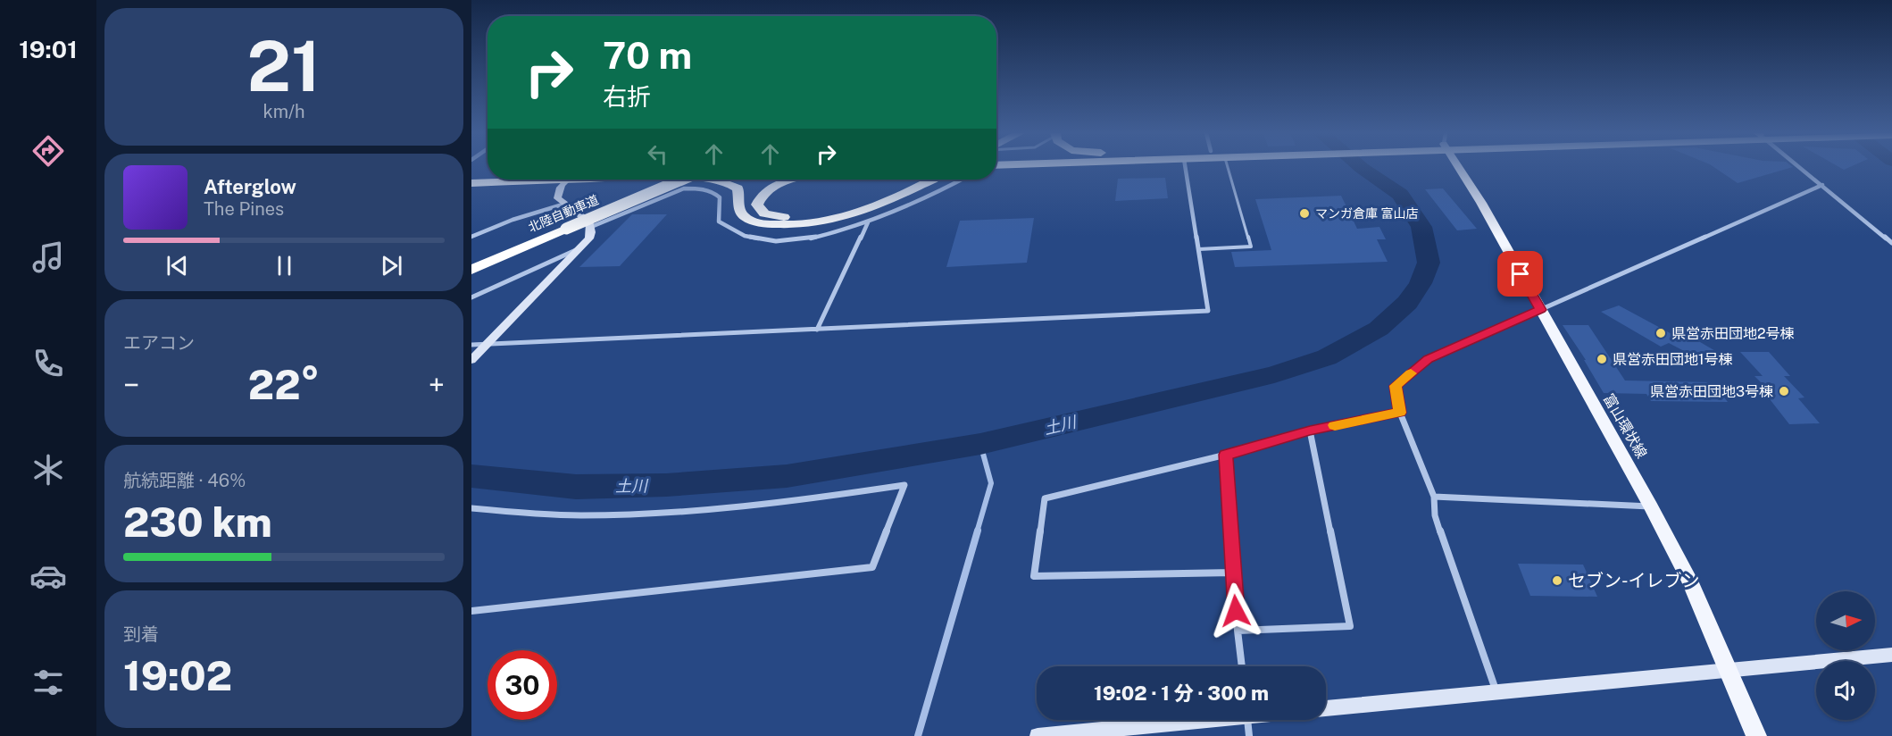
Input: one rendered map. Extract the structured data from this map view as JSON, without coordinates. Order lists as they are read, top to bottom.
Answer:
{
  "streets": {
    "highway": ["北陸自動車道"],
    "main road": ["富山環状線"]
  },
  "water": ["土川"],
  "places": [
    "マンガ倉庫 富山店",
    "県営赤田団地2号棟",
    "県営赤田団地1号棟",
    "県営赤田団地3号棟",
    "セブン-イレブン"
  ],
  "north": "right",
  "page": {
    "tabs": "19:01",
    "tile": [
      ["21", "km/h"],
      "エアコン",
      ["航続距離 · 46%", "230 km"],
      ["到着", "19:02"]
    ],
    "turn": ["70 m", "右折"],
    "song": ["Afterglow", "The Pines"],
    "heat": ["−", "22°", "+"],
    "limit": "30",
    "trip": "19:02 · 1 分 · 300 m"
  }
}
